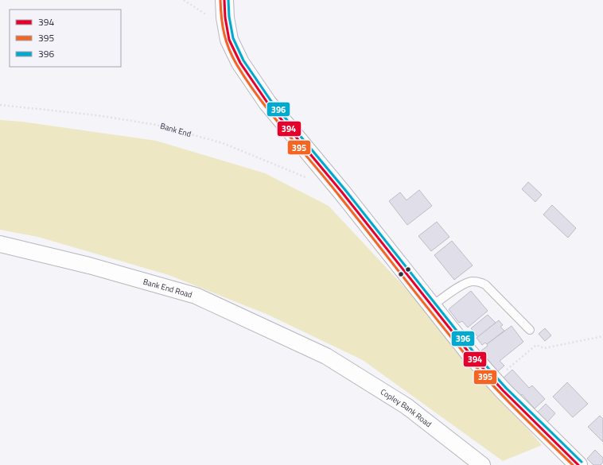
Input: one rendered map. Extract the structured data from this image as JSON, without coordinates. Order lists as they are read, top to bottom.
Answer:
{
  "streets": {
    "street": ["Bank End Road", "Copley Bank Road"],
    "path": ["Bank End"]
  },
  "crossings": [
    ["Bank End Road", "Copley Bank Road"]
  ],
  "lines": ["transit line 394", "transit line 395", "transit line 396"],
  "legend": ["394", "395", "396"]
}
